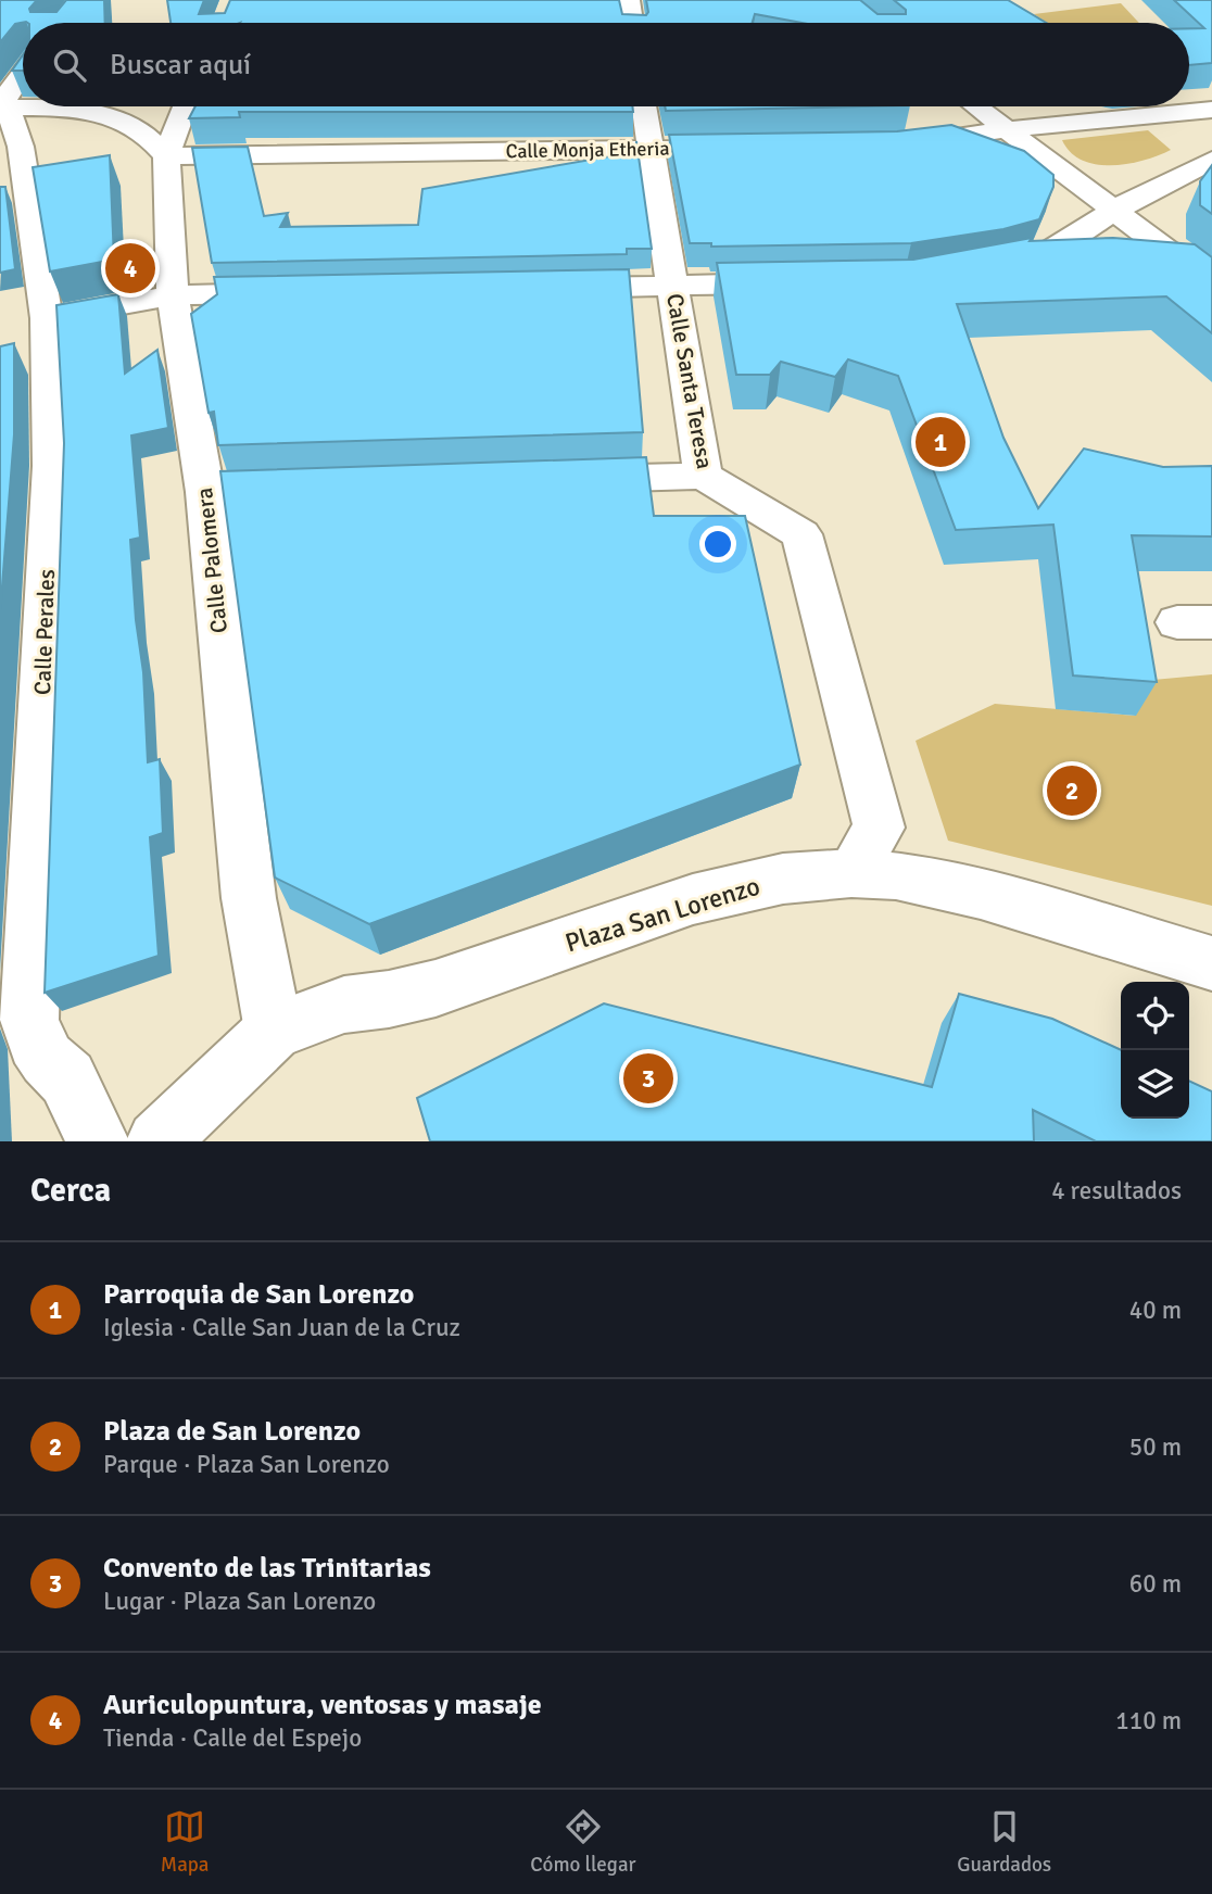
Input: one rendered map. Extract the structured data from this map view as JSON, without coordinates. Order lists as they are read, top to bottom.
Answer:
{
  "streets": {
    "street": [
      "Calle Monja Etheria",
      "Calle Santa Teresa",
      "Calle Palomera",
      "Calle Perales",
      "Plaza San Lorenzo"
    ]
  },
  "crossings": [
    ["Calle Monja Etheria", "Calle Santa Teresa"],
    ["Calle Monja Etheria", "Calle Palomera"],
    ["Calle Santa Teresa", "Plaza San Lorenzo"],
    ["Calle Palomera", "Plaza San Lorenzo"]
  ],
  "page": {
    "search": "Buscar aquí",
    "pins": [
      "4",
      "1",
      "2",
      "3"
    ],
    "heading": ["Cerca", "4 resultados"],
    "list": [
      {
        "mark": "1",
        "name": "Parroquia de San Lorenzo",
        "note": "Iglesia · Calle San Juan de la Cruz",
        "value": "40 m"
      },
      {
        "mark": "2",
        "name": "Plaza de San Lorenzo",
        "note": "Parque · Plaza San Lorenzo",
        "value": "50 m"
      },
      {
        "mark": "3",
        "name": "Convento de las Trinitarias",
        "note": "Lugar · Plaza San Lorenzo",
        "value": "60 m"
      },
      {
        "mark": "4",
        "name": "Auriculopuntura, ventosas y masaje",
        "note": "Tienda · Calle del Espejo",
        "value": "110 m"
      }
    ],
    "nav": ["Mapa", "Cómo llegar", "Guardados"]
  }
}
